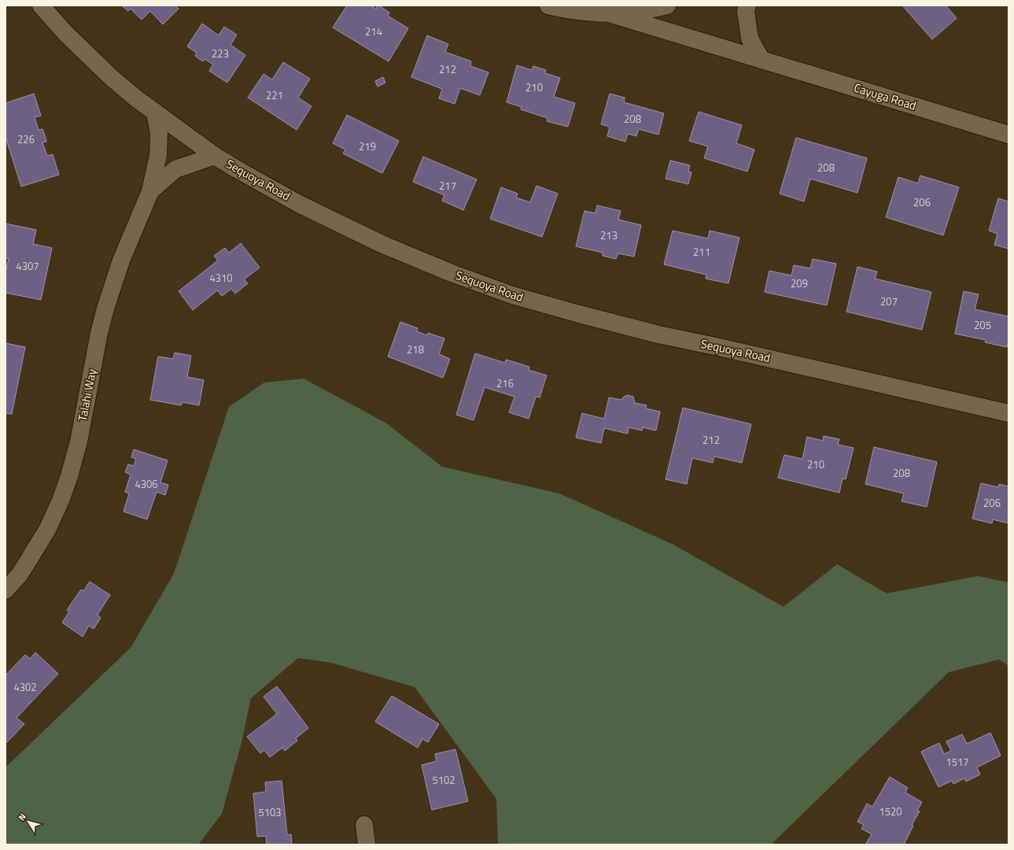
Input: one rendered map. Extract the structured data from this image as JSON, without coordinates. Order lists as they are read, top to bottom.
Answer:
{
  "streets": {
    "street": ["Cayuga Road", "Sequoya Road", "Talahi Way"]
  },
  "crossings": [
    ["Sequoya Road", "Talahi Way"]
  ],
  "house_numbers": [
    "214",
    "223",
    "212",
    "210",
    "221",
    "208",
    "226",
    "219",
    "208",
    "217",
    "206",
    "213",
    "211",
    "4307",
    "4310",
    "209",
    "207",
    "205",
    "218",
    "216",
    "212",
    "210",
    "208",
    "4306",
    "206",
    "4302",
    "1517",
    "5102",
    "1520",
    "5103"
  ],
  "north": "top left"
}
